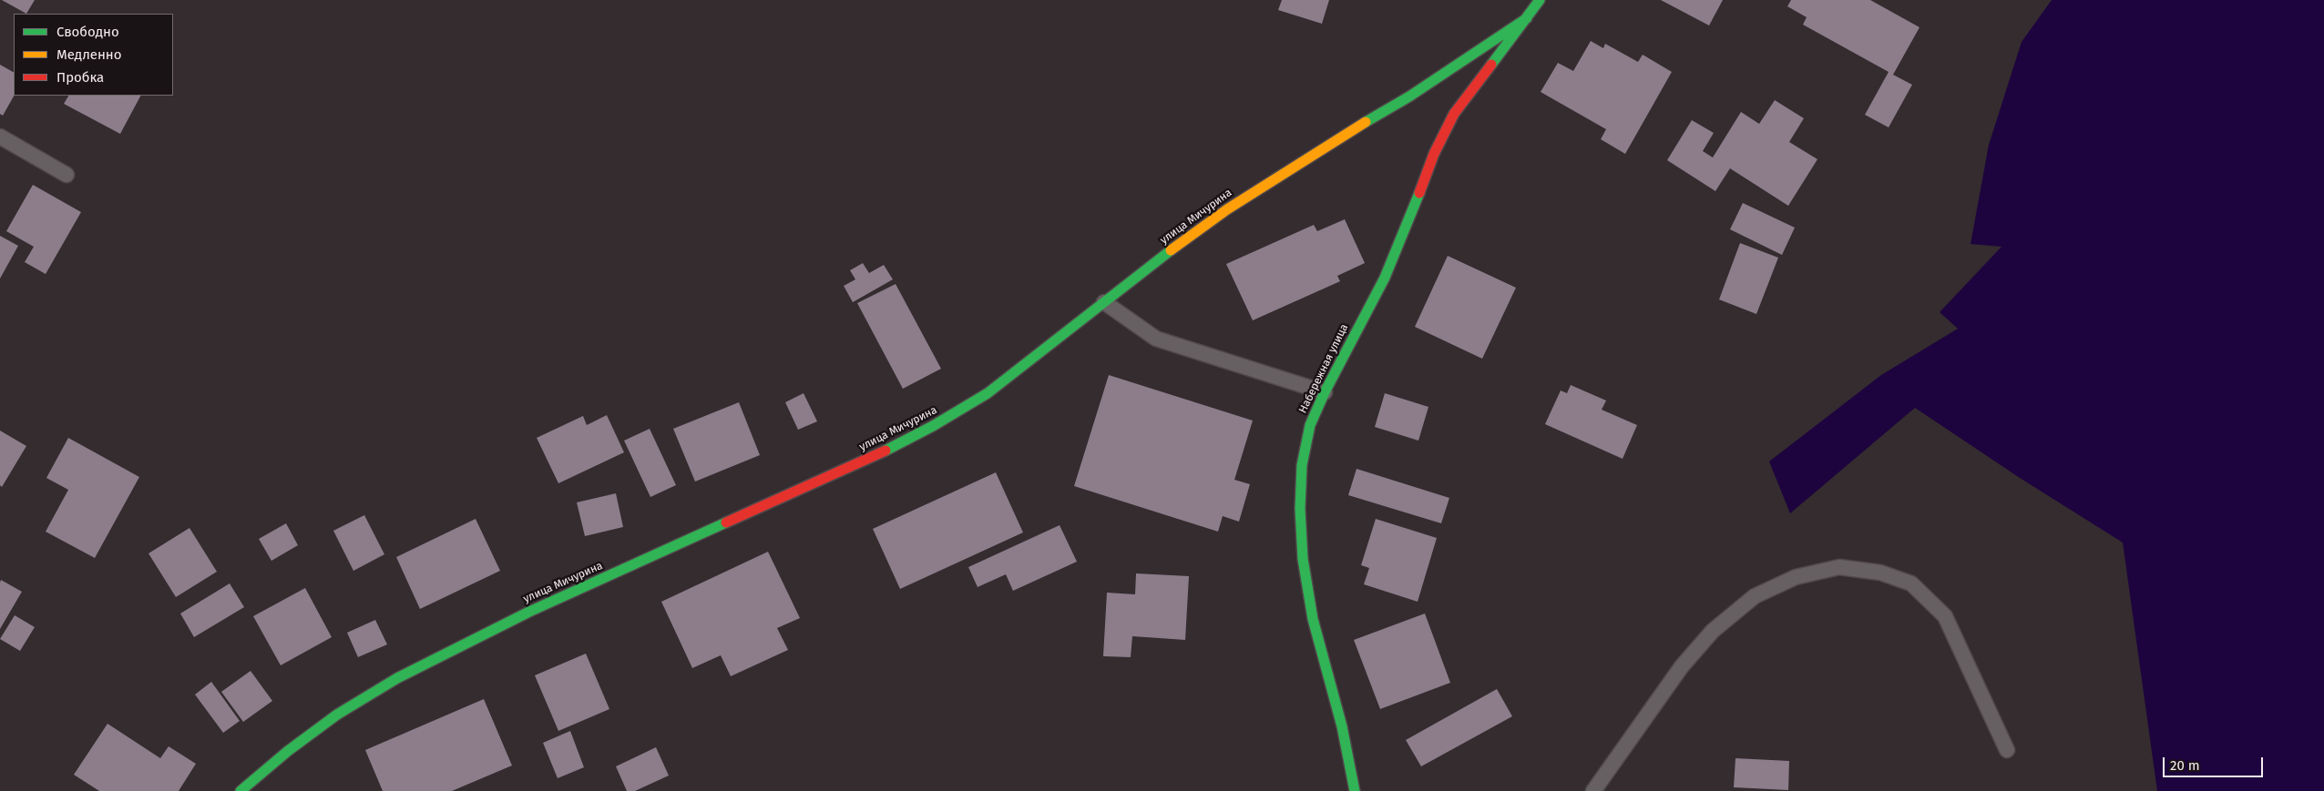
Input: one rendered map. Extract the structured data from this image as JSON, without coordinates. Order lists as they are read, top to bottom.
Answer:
{
  "streets": {
    "street": ["улица Мичурина", "Набережная улица"]
  },
  "crossings": [
    ["улица Мичурина", "Набережная улица"]
  ],
  "legend": ["Свободно", "Медленно", "Пробка"],
  "scale_bar": "20 m"
}
